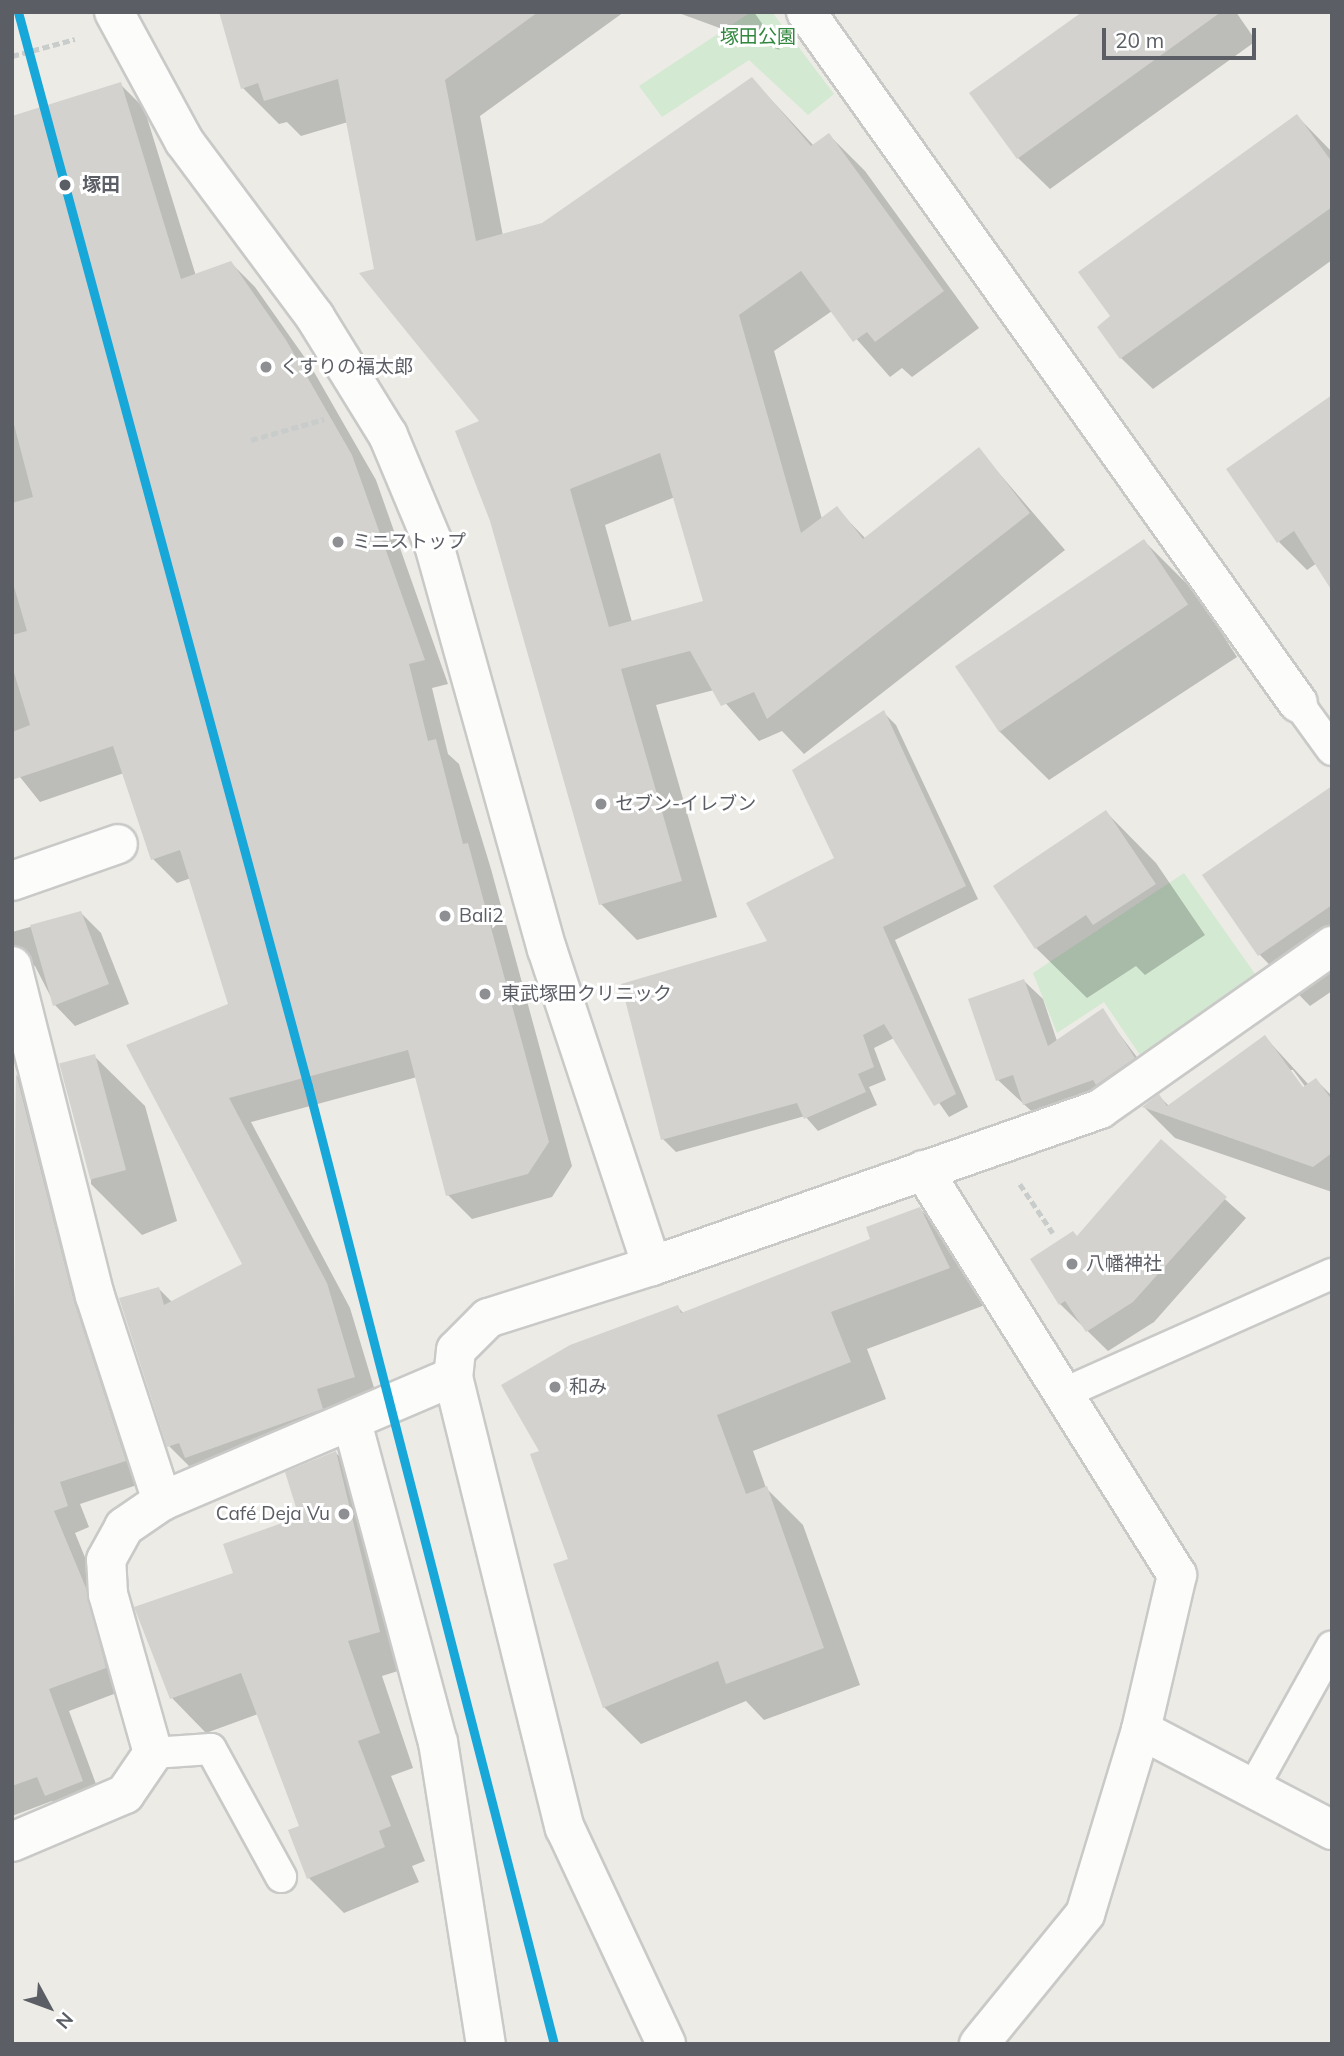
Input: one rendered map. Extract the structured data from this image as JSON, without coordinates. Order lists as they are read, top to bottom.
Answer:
{
  "parks": ["塚田公園"],
  "places": [
    "塚田",
    "くすりの福太郎",
    "ミニストップ",
    "セブン-イレブン",
    "Bali2",
    "東武塚田クリニック",
    "八幡神社",
    "和み",
    "Café Deja Vu"
  ],
  "scale_bar": "20 m",
  "north": "bottom right"
}
